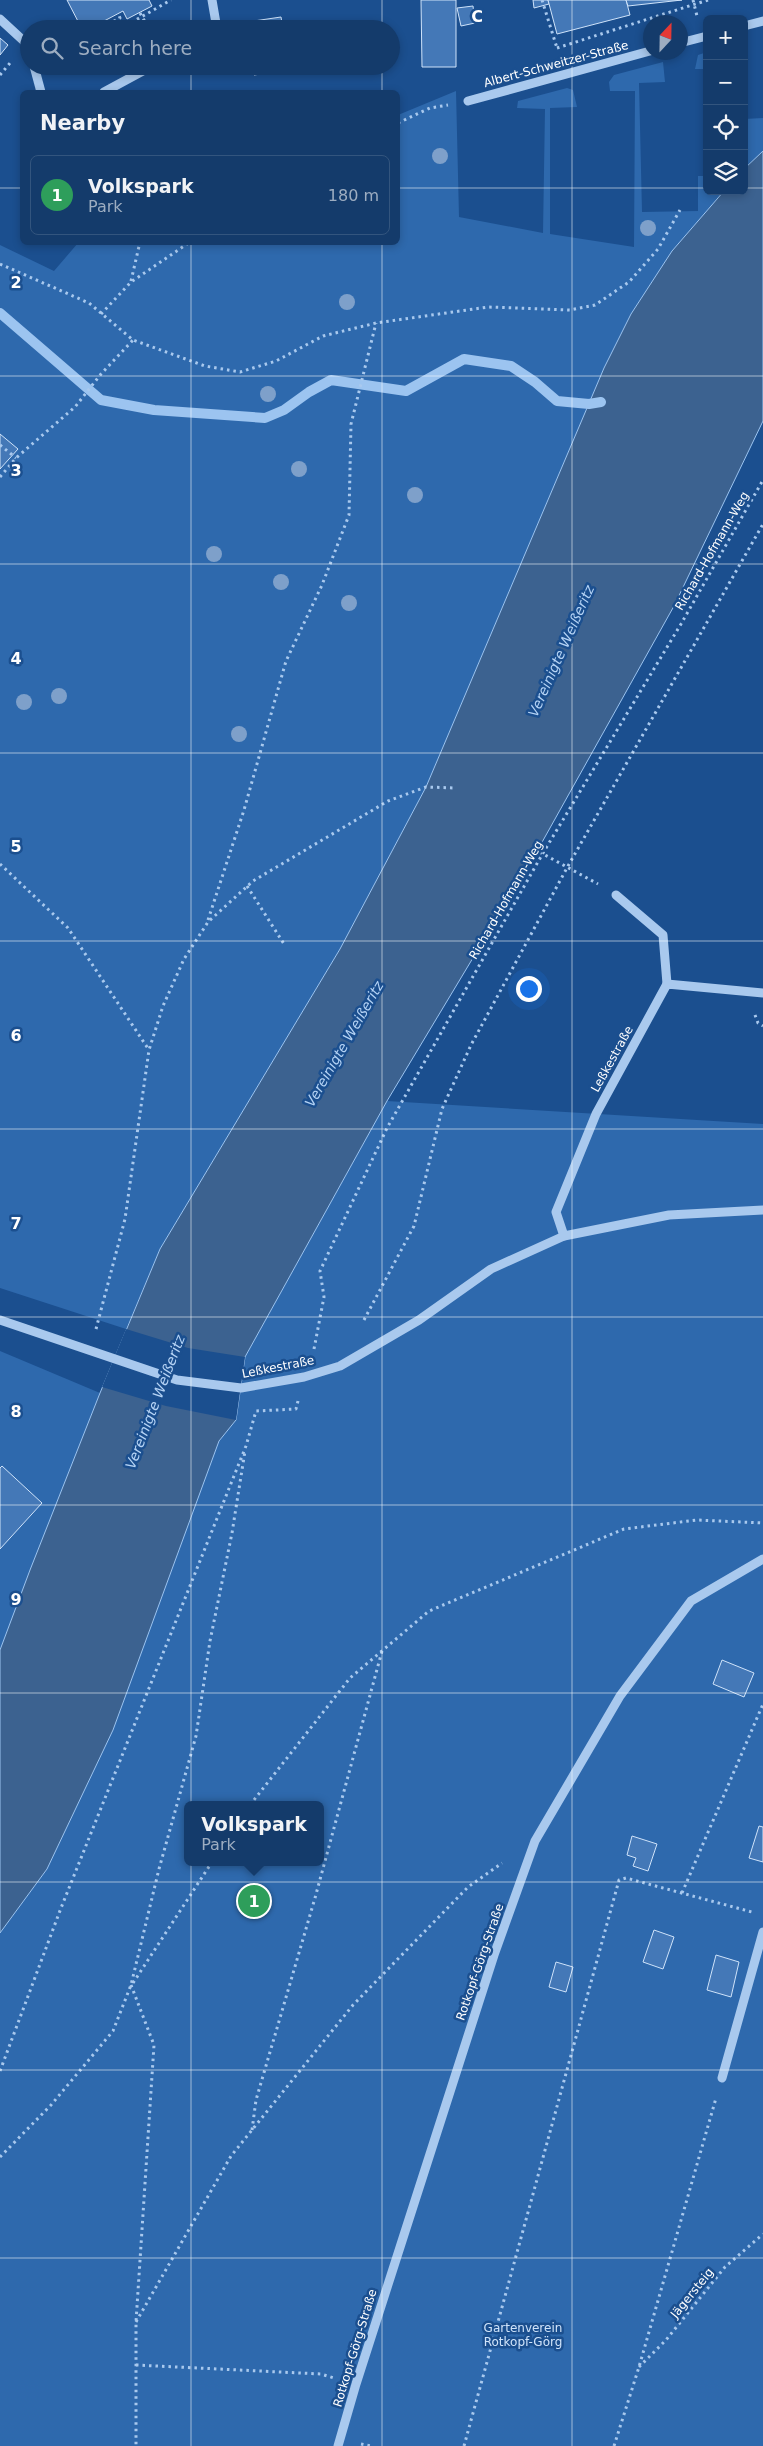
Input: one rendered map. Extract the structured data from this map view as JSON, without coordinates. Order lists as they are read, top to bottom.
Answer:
{
  "streets": {
    "street": ["Albert-Schweitzer-Straße", "Leßkestraße", "Rotkopf-Görg-Straße"],
    "path": ["Richard-Hofmann-Weg", "Jägersteig"]
  },
  "water": ["Vereinigte Weißeritz"],
  "parks": ["Gartenverein Rotkopf-Görg"],
  "north": "top",
  "page": {
    "map_buttons": ["+", "−"],
    "search": "Search here",
    "heading": "Nearby",
    "list": [
      {
        "mark": "1",
        "name": "Volkspark",
        "note": "Park",
        "value": "180 m"
      }
    ],
    "popup": ["Volkspark", "Park"],
    "pins": "1"
  },
  "grid": {
    "columns": ["C"],
    "rows": [
      "2",
      "3",
      "4",
      "5",
      "6",
      "7",
      "8",
      "9"
    ]
  }
}
